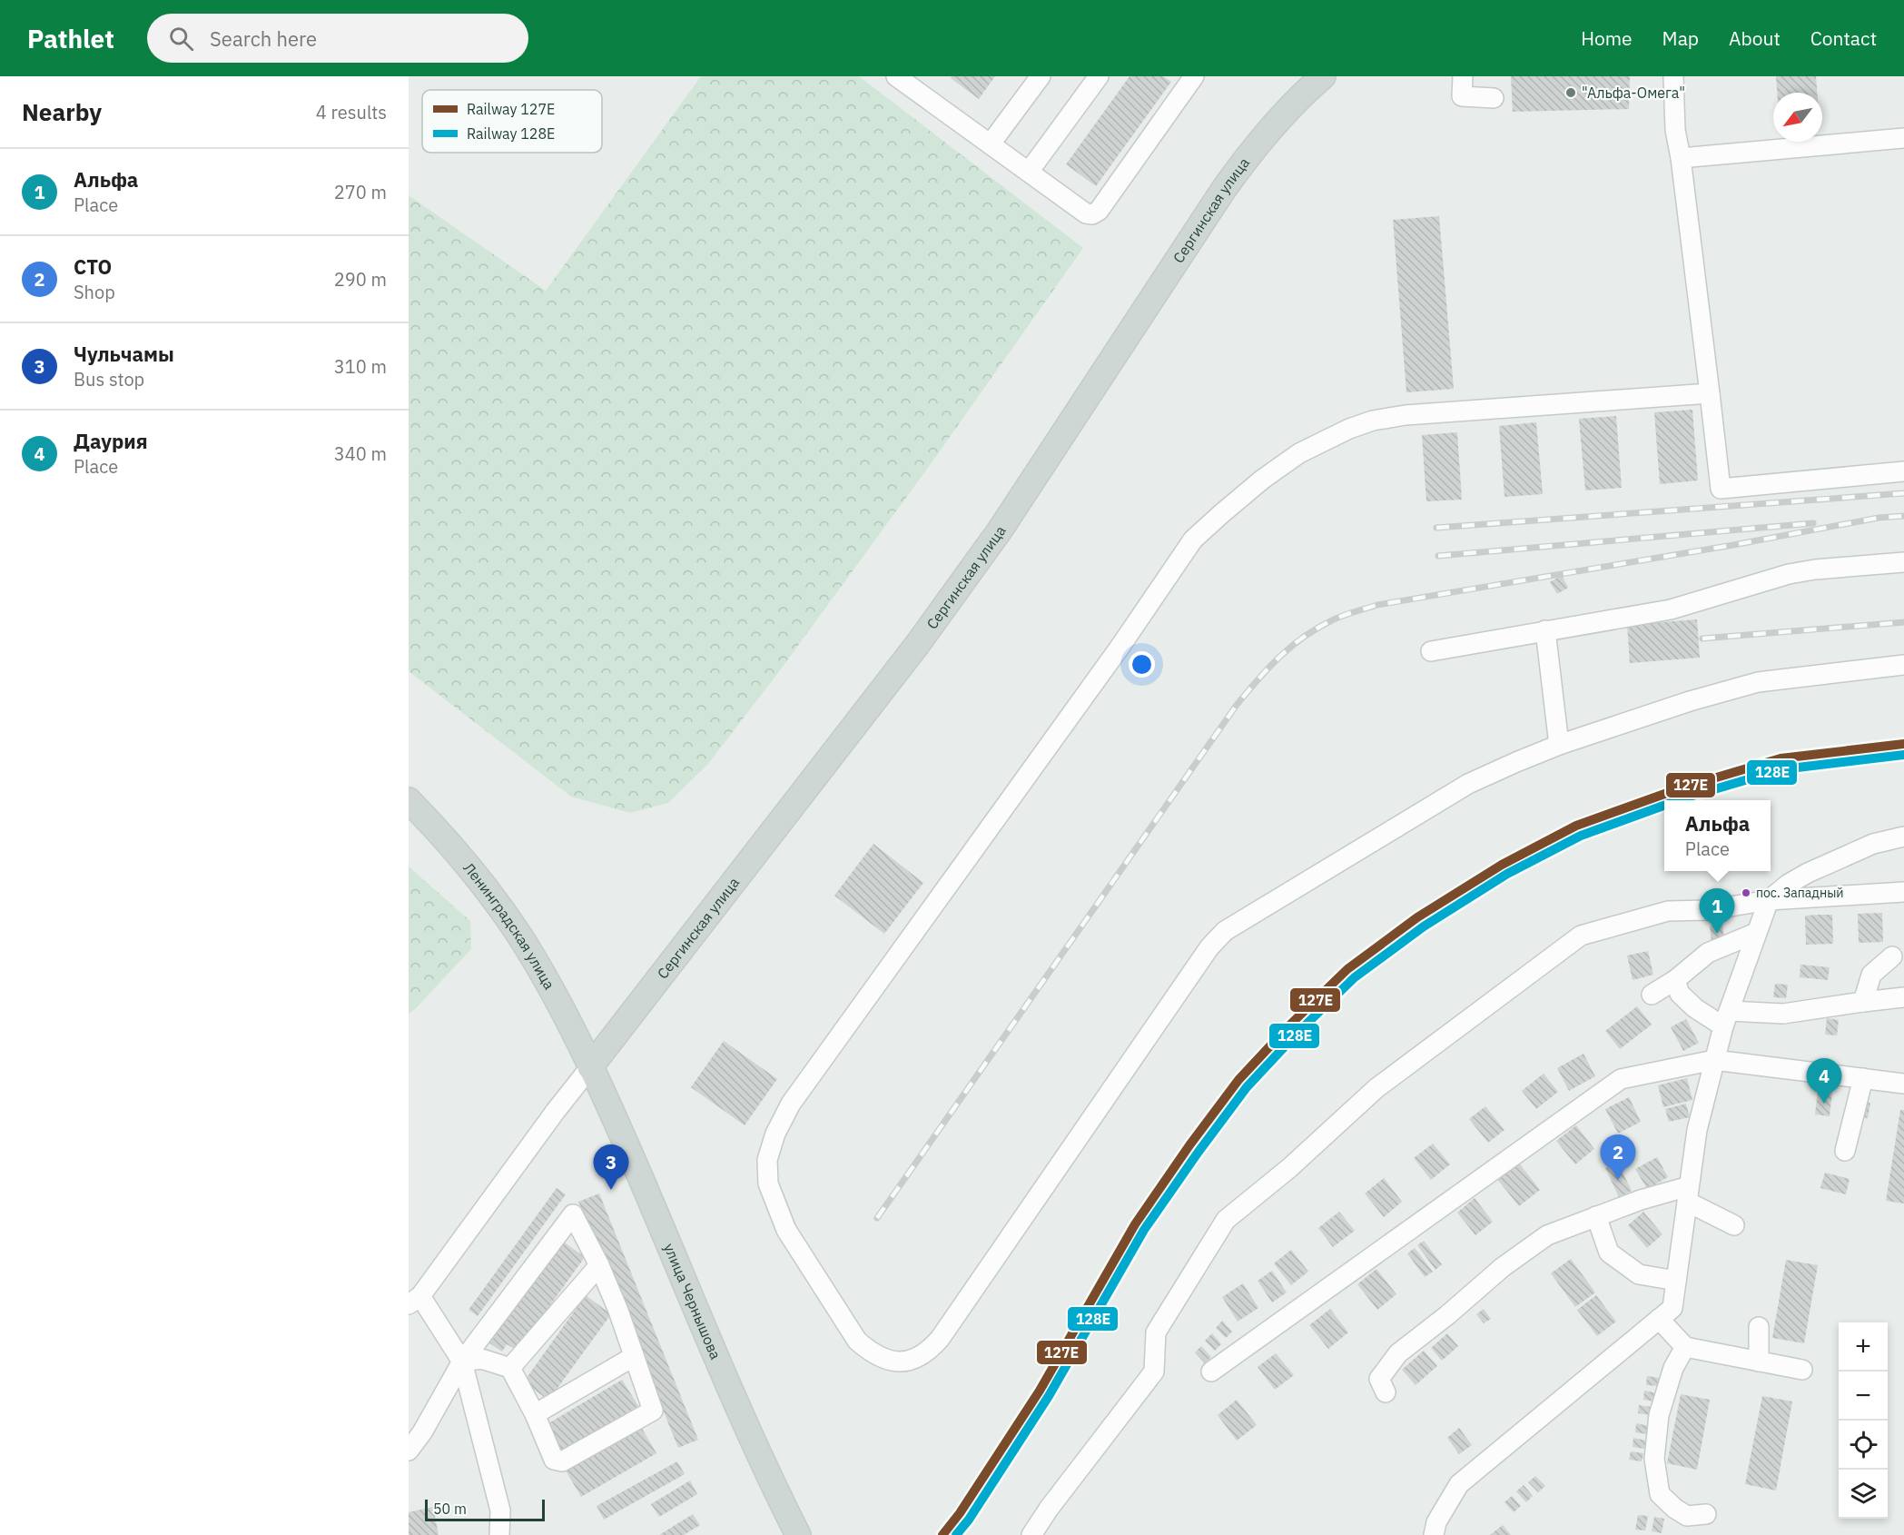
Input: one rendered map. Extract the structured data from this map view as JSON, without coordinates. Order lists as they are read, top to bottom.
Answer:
{
  "streets": {
    "main road": ["Сергинская улица", "Ленинградская улица", "улица Чернышова"]
  },
  "crossings": [
    ["Сергинская улица", "Ленинградская улица"],
    ["Сергинская улица", "улица Чернышова"],
    ["Ленинградская улица", "улица Чернышова"]
  ],
  "places": ["\"Альфа-Омега\"", "пос. Западный"],
  "lines": ["rail line 127Е", "rail line 128Е"],
  "legend": ["Railway 127Е", "Railway 128Е"],
  "scale_bar": "50 m",
  "north": "bottom left",
  "page": {
    "header": "Pathlet",
    "search": "Search here",
    "nav": [
      "Home",
      "Map",
      "About",
      "Contact"
    ],
    "heading": ["Nearby", "4 results"],
    "list": [
      {
        "mark": "1",
        "name": "Альфа",
        "note": "Place",
        "value": "270 m"
      },
      {
        "mark": "2",
        "name": "СТО",
        "note": "Shop",
        "value": "290 m"
      },
      {
        "mark": "3",
        "name": "Чульчамы",
        "note": "Bus stop",
        "value": "310 m"
      },
      {
        "mark": "4",
        "name": "Даурия",
        "note": "Place",
        "value": "340 m"
      }
    ],
    "popup": ["Альфа", "Place"],
    "pins": [
      "1",
      "4",
      "2",
      "3"
    ],
    "map_buttons": ["+", "−"],
    "scale": "50 m"
  }
}
